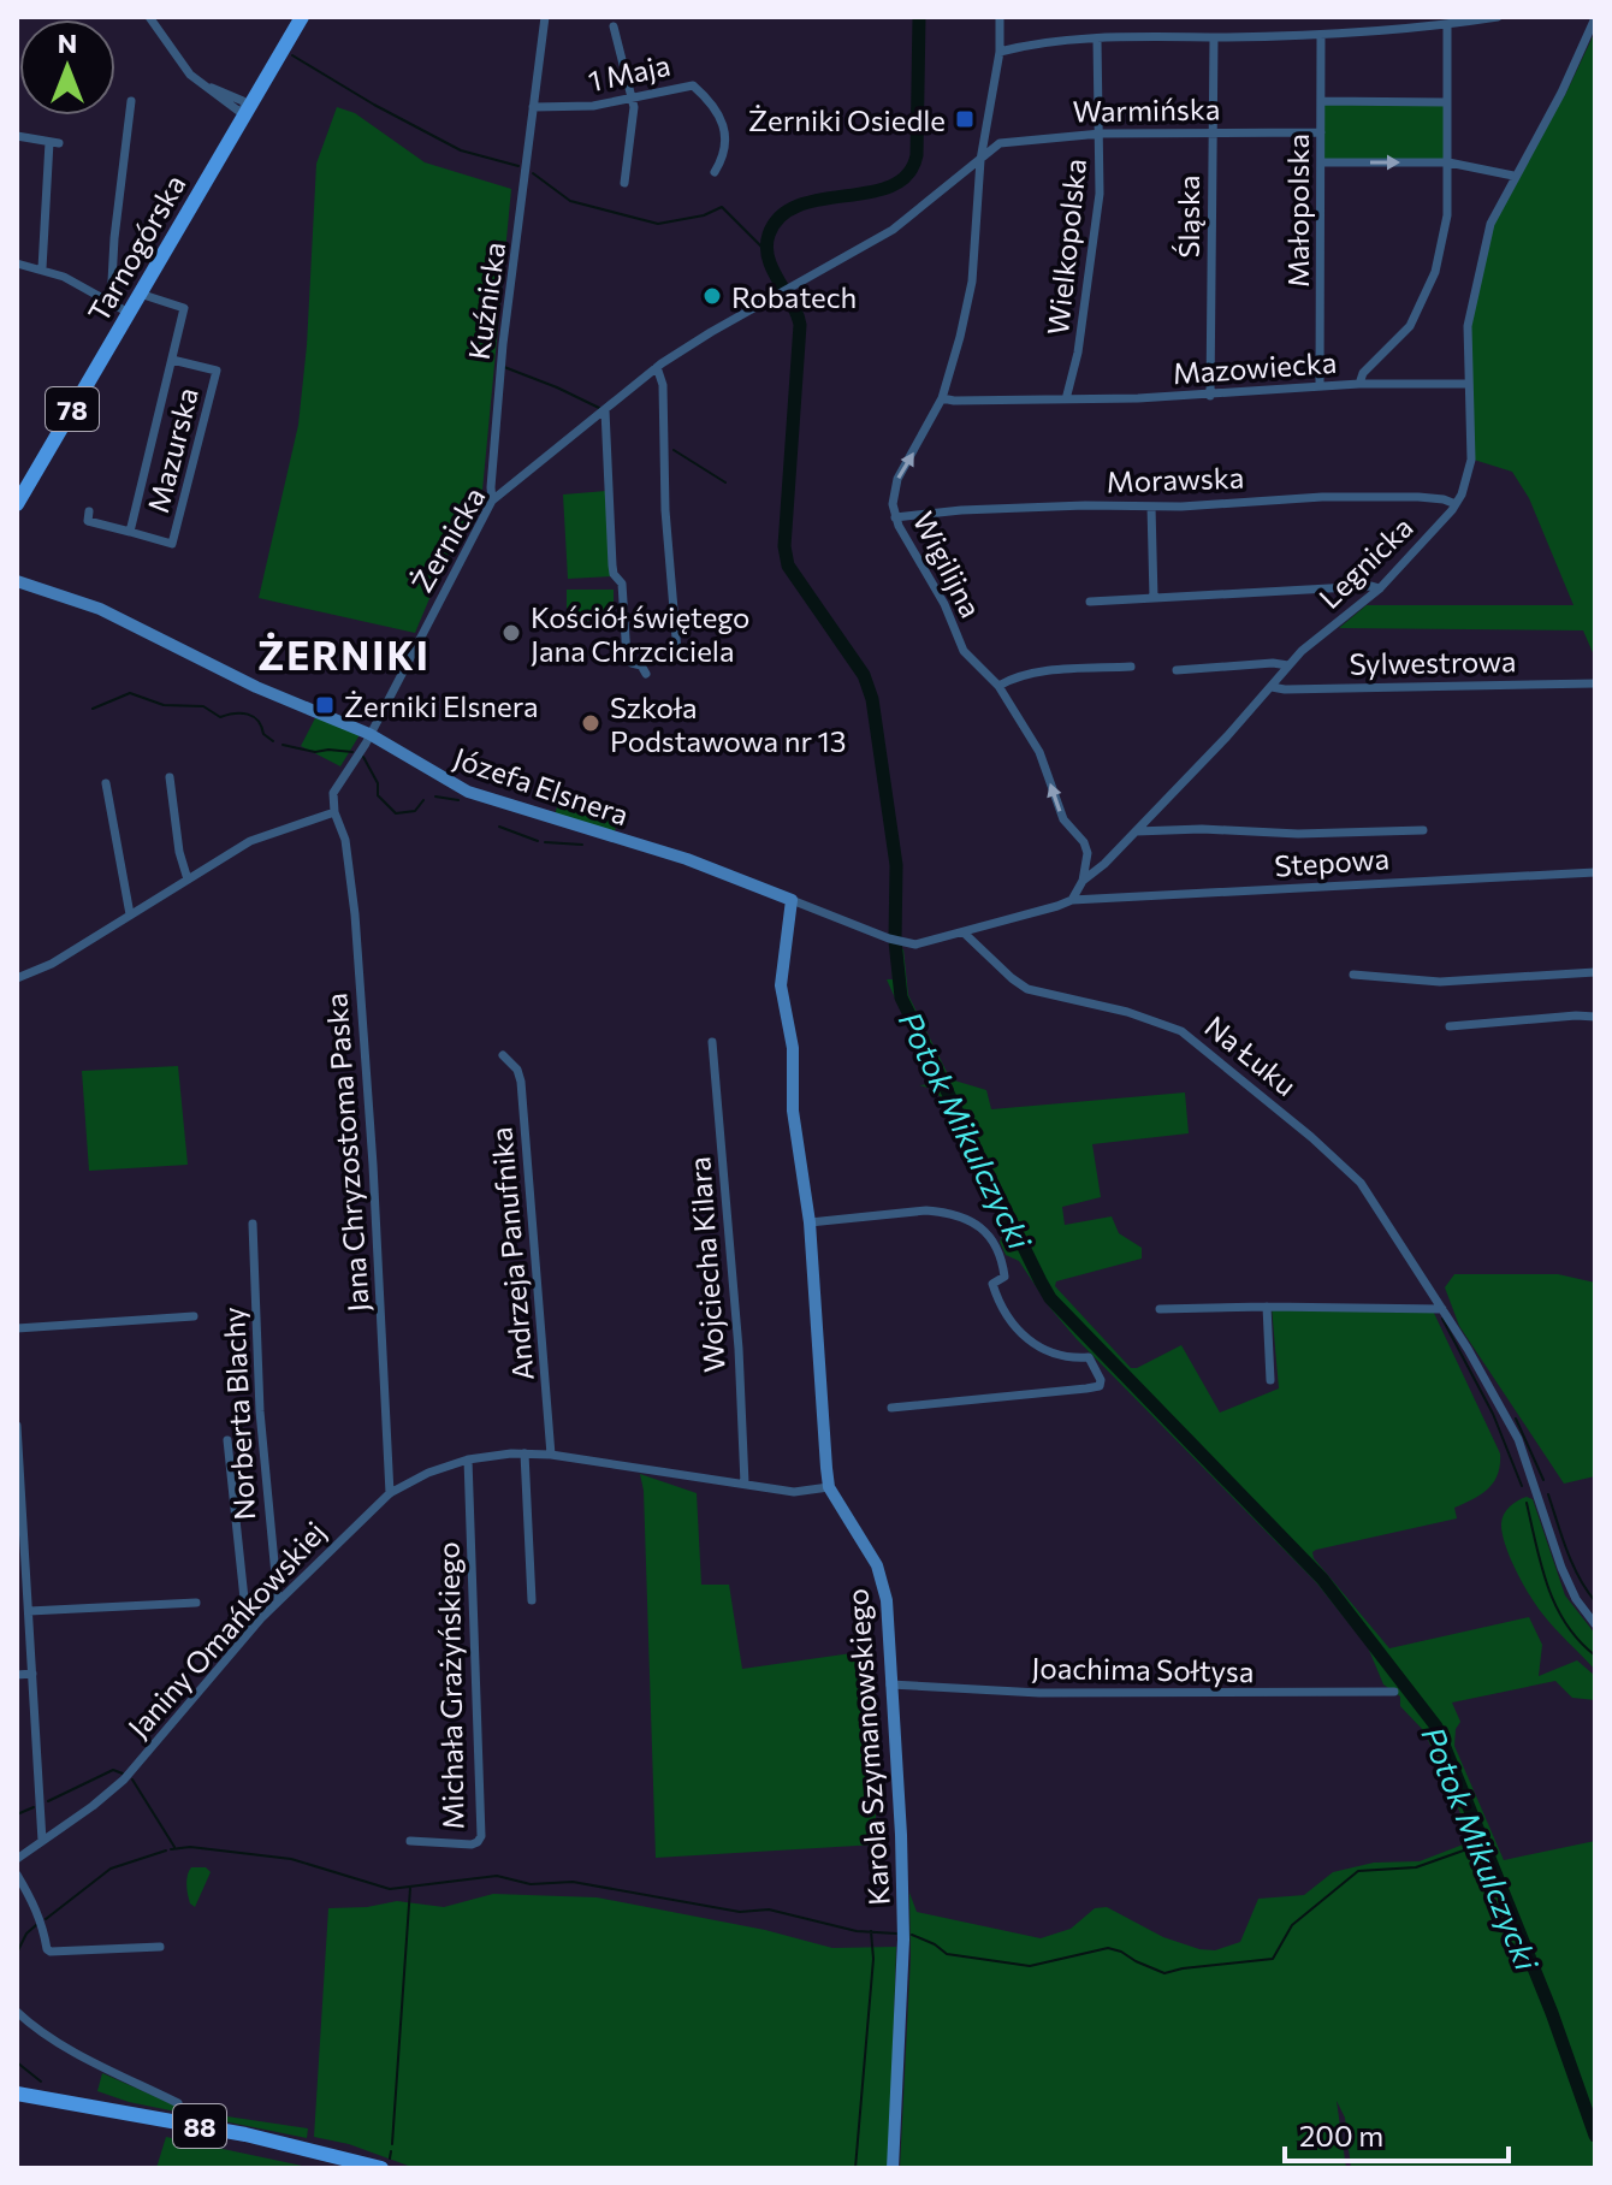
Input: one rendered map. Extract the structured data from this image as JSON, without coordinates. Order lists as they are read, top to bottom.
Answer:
{
  "streets": {
    "main road": ["Tarnogórska", "78", "88"],
    "street": [
      "1 Maja",
      "Warmińska",
      "Małopolska",
      "Śląska",
      "Wielkopolska",
      "Kuźnicka",
      "Mazowiecka",
      "Mazurska",
      "Morawska",
      "Żernicka",
      "Legnicka",
      "Wigilijna",
      "Sylwestrowa",
      "Józefa Elsnera",
      "Stepowa",
      "Na Łuku",
      "Jana Chryzostoma Paska",
      "Andrzeja Panufnika",
      "Wojciecha Kilara",
      "Norberta Blachy",
      "Janiny Omańkowskiej",
      "Joachima Sołtysa",
      "Michała Grażyńskiego",
      "Karola Szymanowskiego"
    ]
  },
  "crossings": [
    ["1 Maja", "Kuźnicka"],
    ["Warmińska", "Małopolska"],
    ["Warmińska", "Śląska"],
    ["Warmińska", "Wielkopolska"],
    ["Warmińska", "Żernicka"],
    ["Warmińska", "Wigilijna"],
    ["Małopolska", "Mazowiecka"],
    ["Śląska", "Mazowiecka"],
    ["Wielkopolska", "Mazowiecka"],
    ["Kuźnicka", "Żernicka"],
    ["Mazowiecka", "Wigilijna"],
    ["Morawska", "Legnicka"],
    ["Morawska", "Wigilijna"],
    ["Żernicka", "Wigilijna"],
    ["Żernicka", "Józefa Elsnera"],
    ["Żernicka", "Jana Chryzostoma Paska"],
    ["Legnicka", "Wigilijna"],
    ["Legnicka", "Sylwestrowa"],
    ["Legnicka", "Stepowa"],
    ["Józefa Elsnera", "Na Łuku"],
    ["Józefa Elsnera", "Karola Szymanowskiego"],
    ["Jana Chryzostoma Paska", "Janiny Omańkowskiej"],
    ["Andrzeja Panufnika", "Janiny Omańkowskiej"],
    ["Wojciecha Kilara", "Janiny Omańkowskiej"],
    ["Norberta Blachy", "Janiny Omańkowskiej"],
    ["Janiny Omańkowskiej", "Michała Grażyńskiego"],
    ["Janiny Omańkowskiej", "Karola Szymanowskiego"],
    ["Joachima Sołtysa", "Karola Szymanowskiego"]
  ],
  "districts": ["ŻERNIKI"],
  "water": ["Potok Mikulczycki"],
  "places": {
    "transit": ["Żerniki Osiedle", "Żerniki Elsnera"],
    "other": ["Robatech", "Kościół świętego Jana Chrzciciela", "Szkoła Podstawowa nr 13"]
  },
  "scale_bar": "200 m",
  "north": "top"
}
